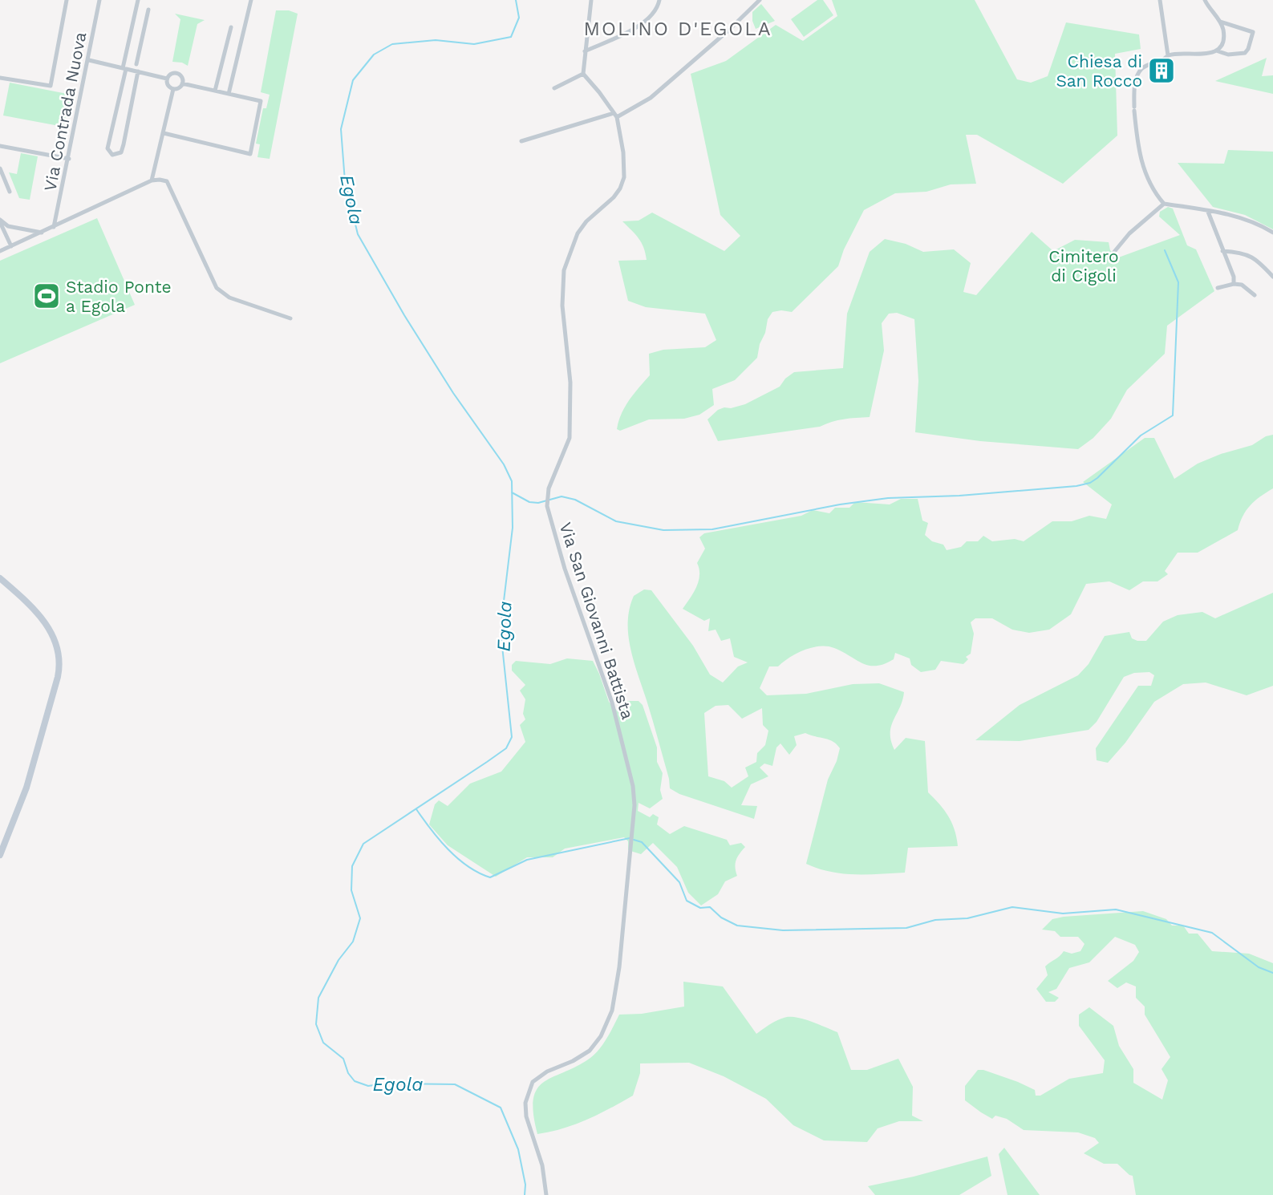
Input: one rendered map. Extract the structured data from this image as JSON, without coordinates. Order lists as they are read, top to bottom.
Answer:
{
  "streets": {
    "street": ["Via Contrada Nuova", "Via San Giovanni Battista"]
  },
  "districts": ["MOLINO D'EGOLA"],
  "water": ["Egola"],
  "parks": ["Cimitero di Cigoli"],
  "places": {
    "building": ["Chiesa di San Rocco"],
    "sports": ["Stadio Ponte a Egola"]
  }
}
